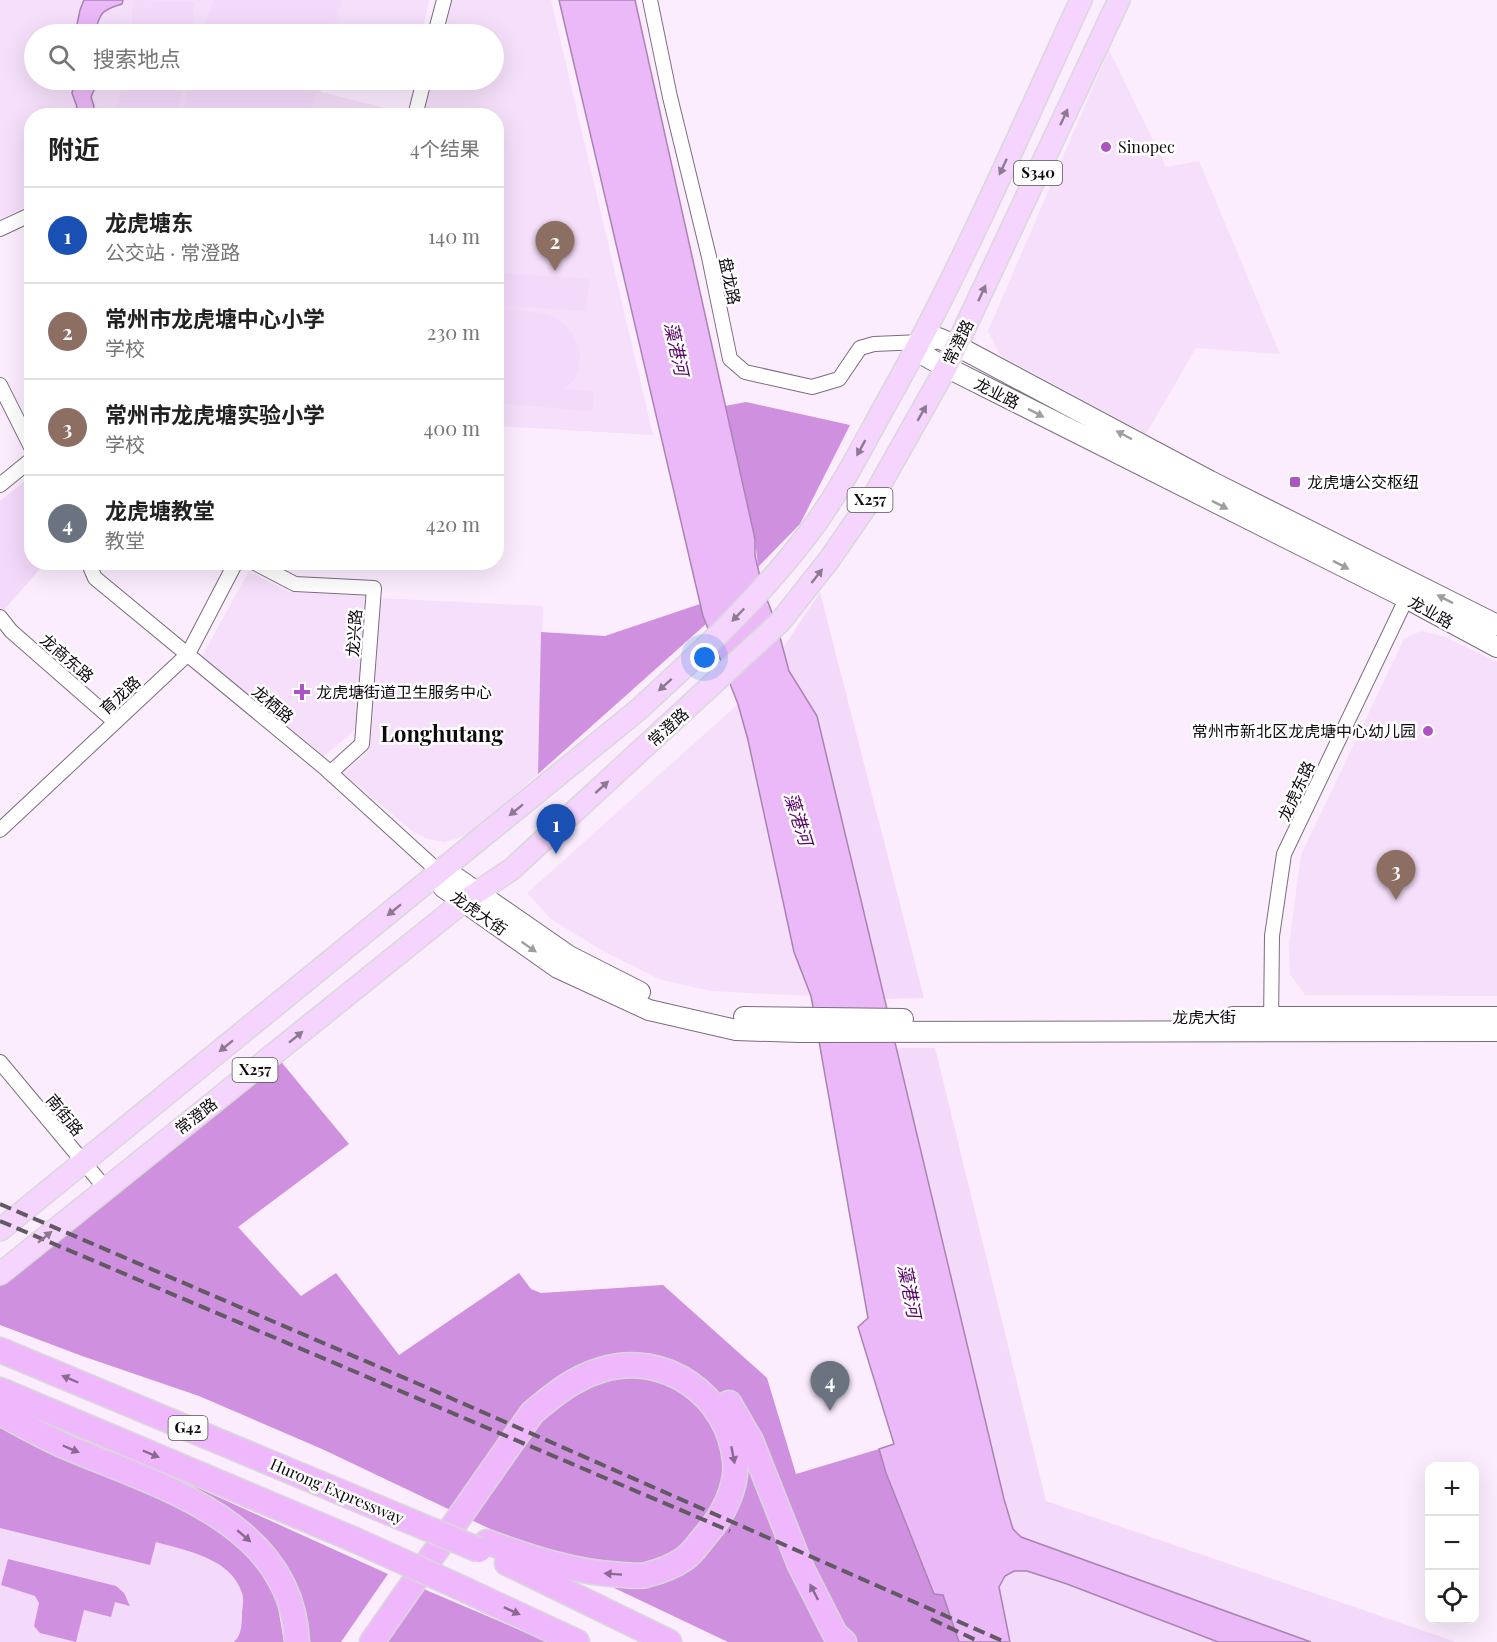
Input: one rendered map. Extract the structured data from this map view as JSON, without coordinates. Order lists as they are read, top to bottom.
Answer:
{
  "streets": {
    "highway": ["G42", "Hurong Expressway"],
    "main road": ["S340", "常澄路", "X257"],
    "street": [
      "盘龙路",
      "龙业路",
      "龙兴路",
      "龙商东路",
      "育龙路",
      "龙栖路",
      "龙虎东路",
      "龙虎大街",
      "南街路"
    ]
  },
  "crossings": [
    ["盘龙路", "常澄路"],
    ["盘龙路", "龙业路"],
    ["常澄路", "龙业路"],
    ["常澄路", "龙栖路"],
    ["常澄路", "龙虎大街"],
    ["常澄路", "南街路"],
    ["龙业路", "龙虎东路"],
    ["龙兴路", "龙栖路"],
    ["龙商东路", "育龙路"],
    ["育龙路", "龙栖路"],
    ["龙栖路", "龙虎大街"],
    ["龙虎东路", "龙虎大街"]
  ],
  "districts": ["Longhutang"],
  "water": ["藻港河"],
  "places": {
    "other": ["Sinopec", "常州市新北区龙虎塘中心幼儿园"],
    "transit": ["龙虎塘公交枢纽"],
    "health": ["龙虎塘街道卫生服务中心"]
  },
  "page": {
    "search": "搜索地点",
    "heading": ["附近", "4个结果"],
    "list": [
      {
        "mark": "1",
        "name": "龙虎塘东",
        "note": "公交站 · 常澄路",
        "value": "140 m"
      },
      {
        "mark": "2",
        "name": "常州市龙虎塘中心小学",
        "note": "学校",
        "value": "230 m"
      },
      {
        "mark": "3",
        "name": "常州市龙虎塘实验小学",
        "note": "学校",
        "value": "400 m"
      },
      {
        "mark": "4",
        "name": "龙虎塘教堂",
        "note": "教堂",
        "value": "420 m"
      }
    ],
    "pins": [
      "2",
      "1",
      "3",
      "4"
    ],
    "map_buttons": ["+", "−"]
  }
}
